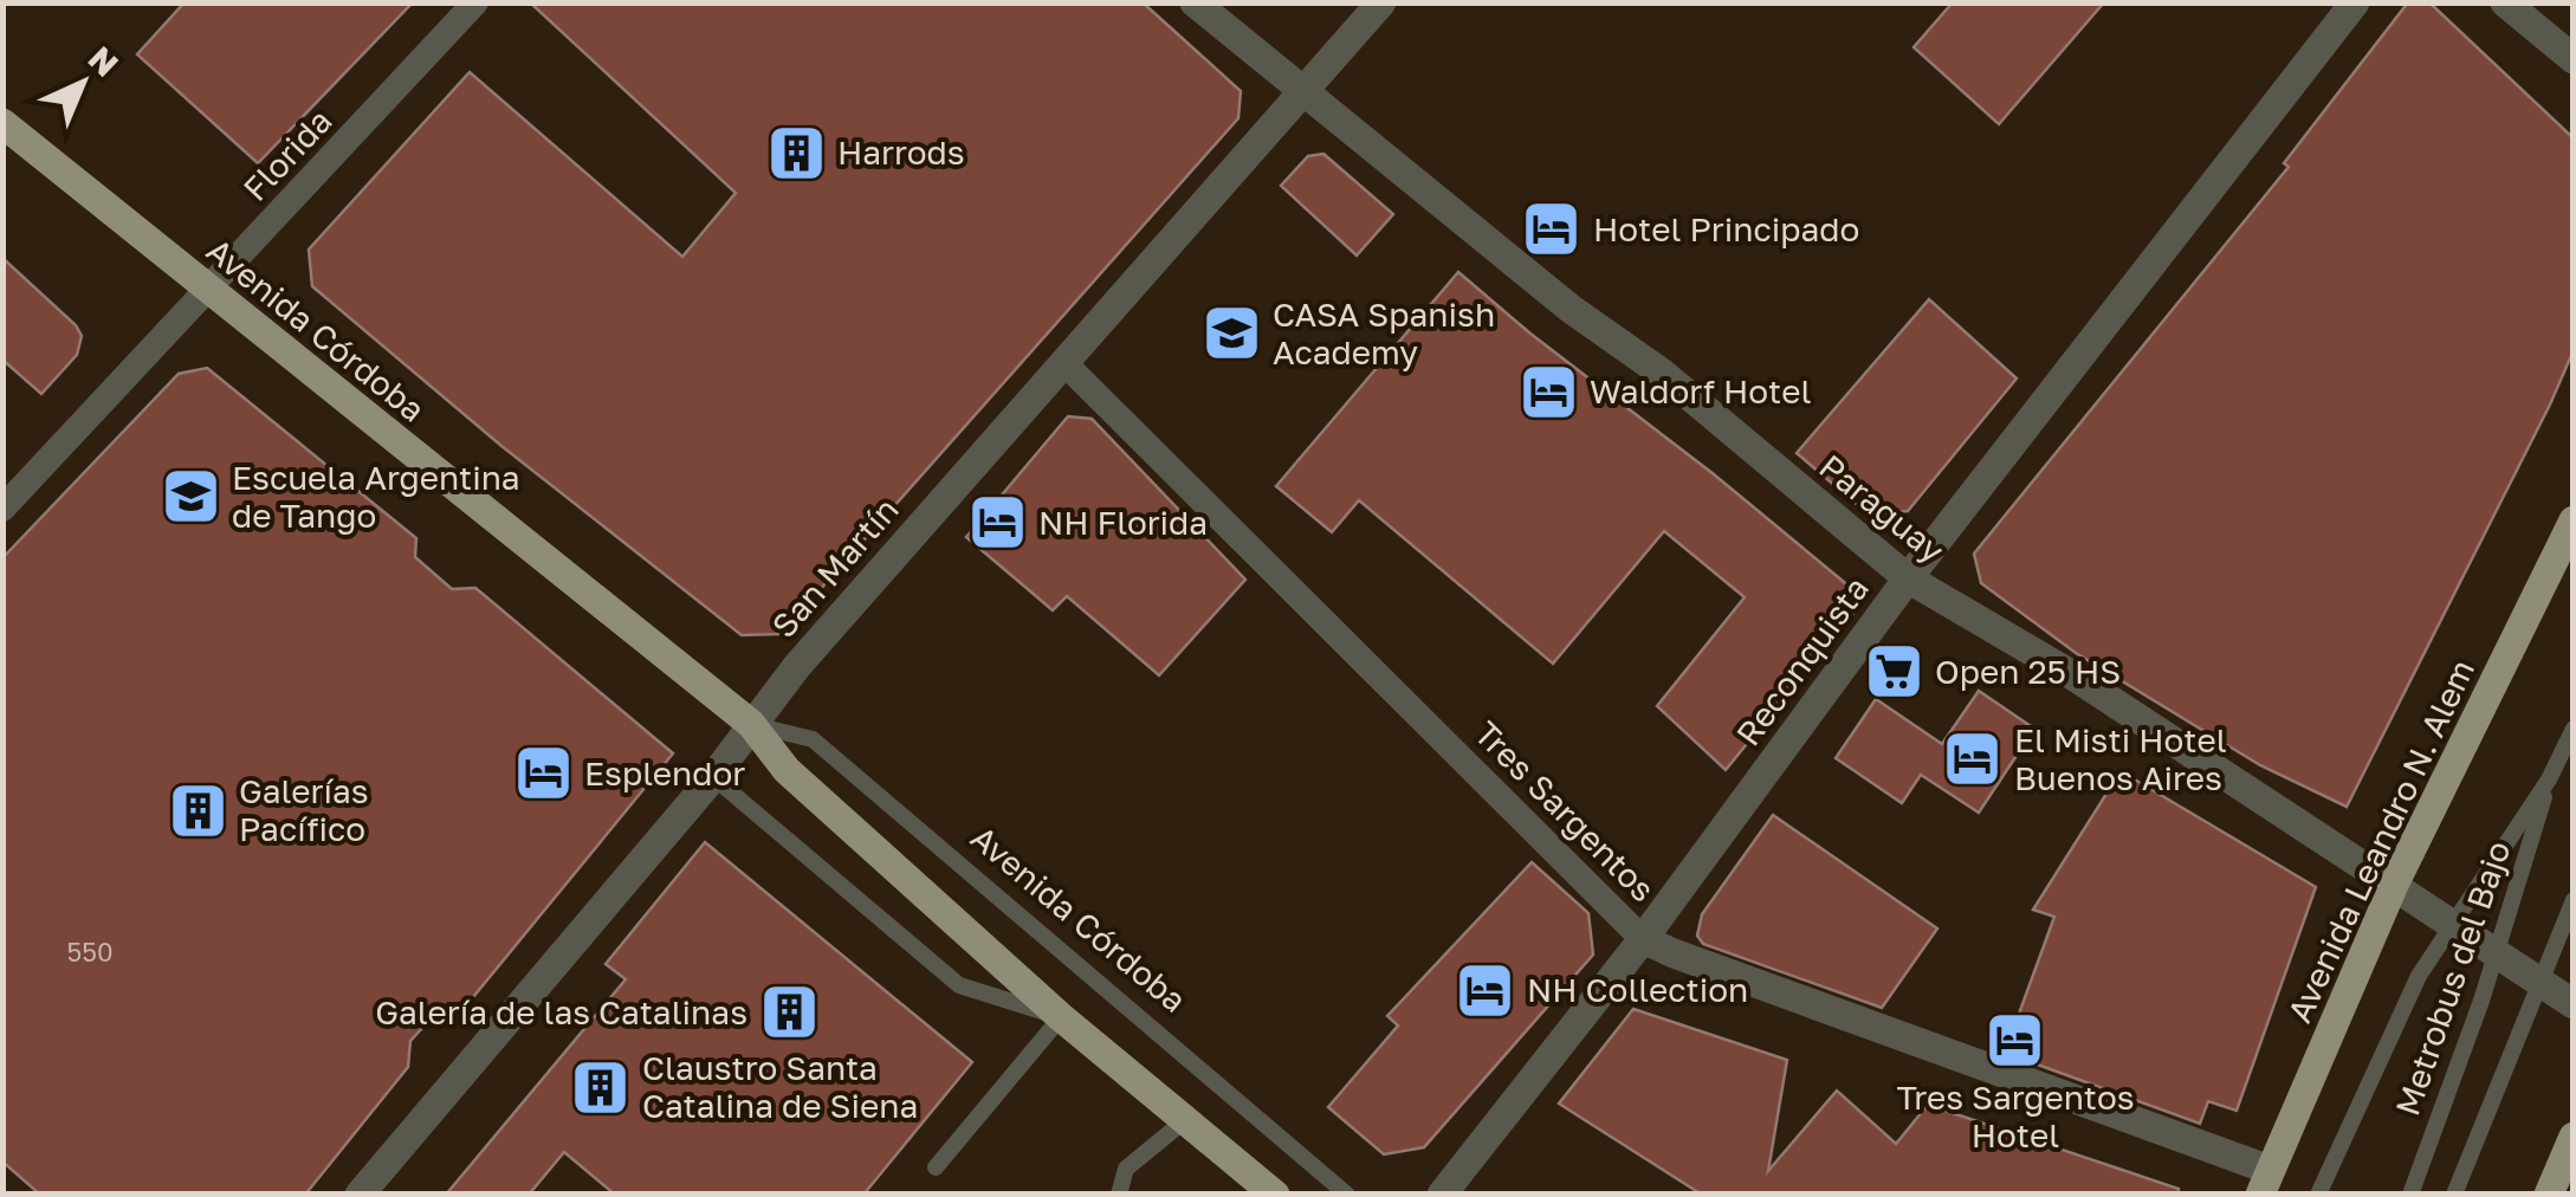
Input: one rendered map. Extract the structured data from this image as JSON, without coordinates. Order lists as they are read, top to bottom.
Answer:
{
  "streets": {
    "main road": ["Avenida Córdoba", "Avenida Leandro N. Alem"],
    "street": [
      "Florida",
      "Paraguay",
      "San Martín",
      "Reconquista",
      "Tres Sargentos"
    ],
    "lane": ["Metrobus del Bajo"]
  },
  "crossings": [
    ["Florida", "Avenida Córdoba"],
    ["Avenida Córdoba", "San Martín"],
    ["Paraguay", "San Martín"],
    ["Paraguay", "Reconquista"],
    ["Paraguay", "Avenida Leandro N. Alem"],
    ["Paraguay", "Metrobus del Bajo"],
    ["San Martín", "Tres Sargentos"],
    ["Reconquista", "Tres Sargentos"],
    ["Tres Sargentos", "Avenida Leandro N. Alem"]
  ],
  "places": {
    "building": [
      "Harrods",
      "Galerías Pacífico",
      "Galería de las Catalinas",
      "Claustro Santa Catalina de Siena"
    ],
    "hotel": [
      "Hotel Principado",
      "Waldorf Hotel",
      "NH Florida",
      "El Misti Hotel Buenos Aires",
      "Esplendor",
      "NH Collection",
      "Tres Sargentos Hotel"
    ],
    "school or university": ["CASA Spanish Academy", "Escuela Argentina de Tango"],
    "supermarket": ["Open 25 HS"]
  },
  "house_numbers": ["550"],
  "north": "top right"
}
